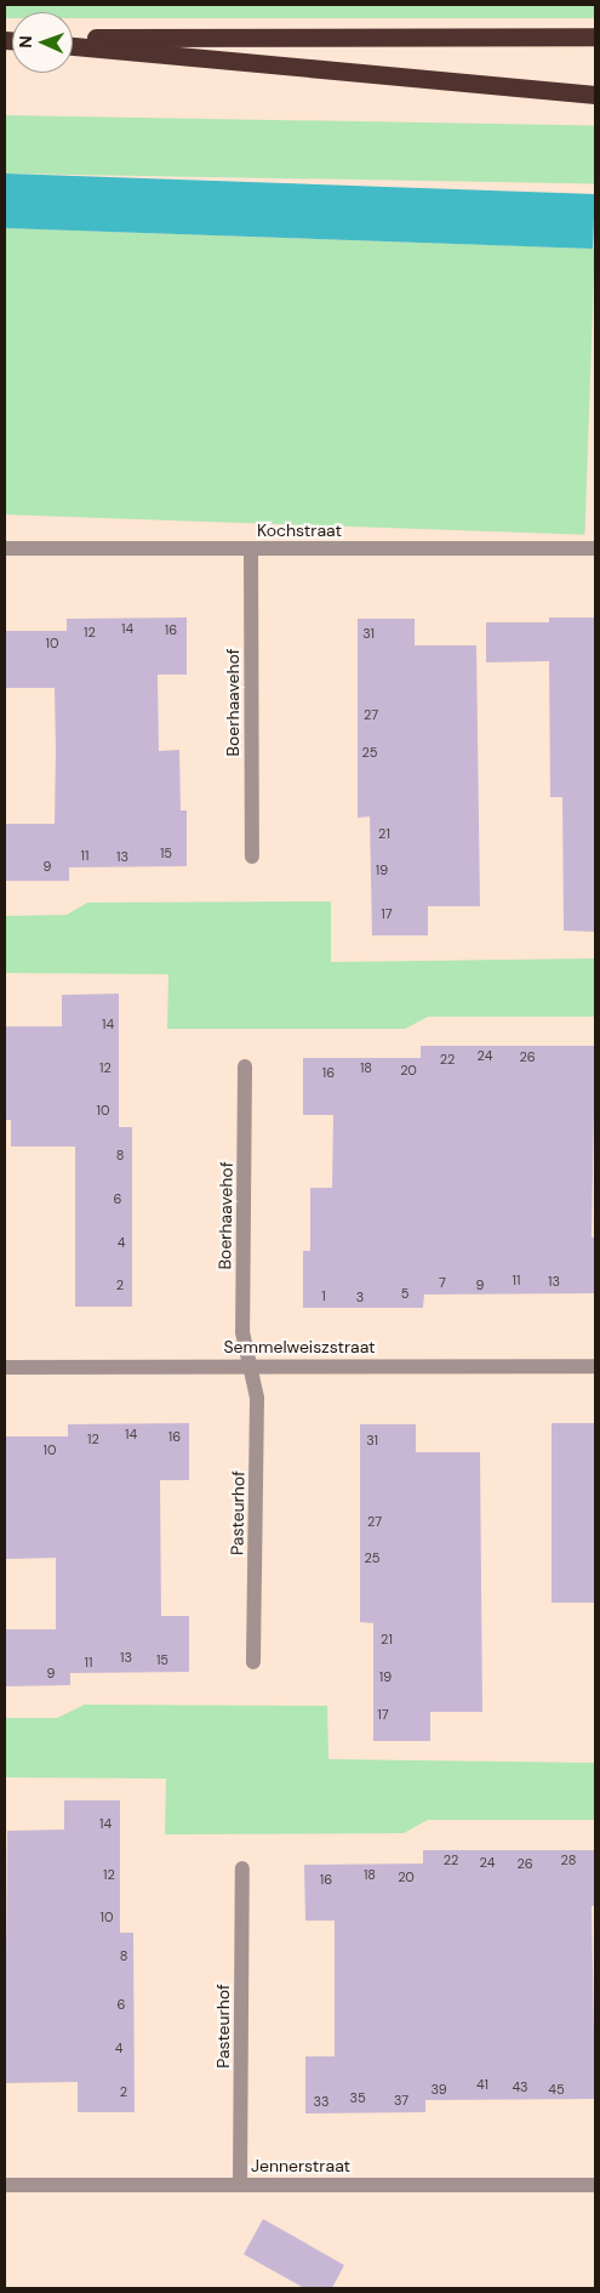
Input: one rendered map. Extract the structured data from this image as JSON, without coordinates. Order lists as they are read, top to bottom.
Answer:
{
  "streets": {
    "street": [
      "Kochstraat",
      "Boerhaavehof",
      "Semmelweiszstraat",
      "Pasteurhof",
      "Jennerstraat"
    ]
  },
  "crossings": [
    ["Kochstraat", "Boerhaavehof"],
    ["Boerhaavehof", "Semmelweiszstraat"],
    ["Boerhaavehof", "Pasteurhof"],
    ["Semmelweiszstraat", "Pasteurhof"],
    ["Pasteurhof", "Jennerstraat"]
  ],
  "house_numbers": [
    "14",
    "16",
    "12",
    "31",
    "10",
    "27",
    "25",
    "21",
    "15",
    "11",
    "13",
    "9",
    "19",
    "17",
    "14",
    "24",
    "26",
    "22",
    "12",
    "18",
    "20",
    "16",
    "10",
    "8",
    "6",
    "4",
    "11",
    "13",
    "7",
    "2",
    "9",
    "5",
    "1",
    "3",
    "14",
    "16",
    "12",
    "31",
    "10",
    "27",
    "25",
    "21",
    "13",
    "15",
    "11",
    "9",
    "19",
    "17",
    "14",
    "22",
    "28",
    "24",
    "26",
    "12",
    "18",
    "20",
    "16",
    "10",
    "8",
    "6",
    "4",
    "41",
    "43",
    "39",
    "45",
    "2",
    "35",
    "37",
    "33"
  ],
  "north": "left"
}
